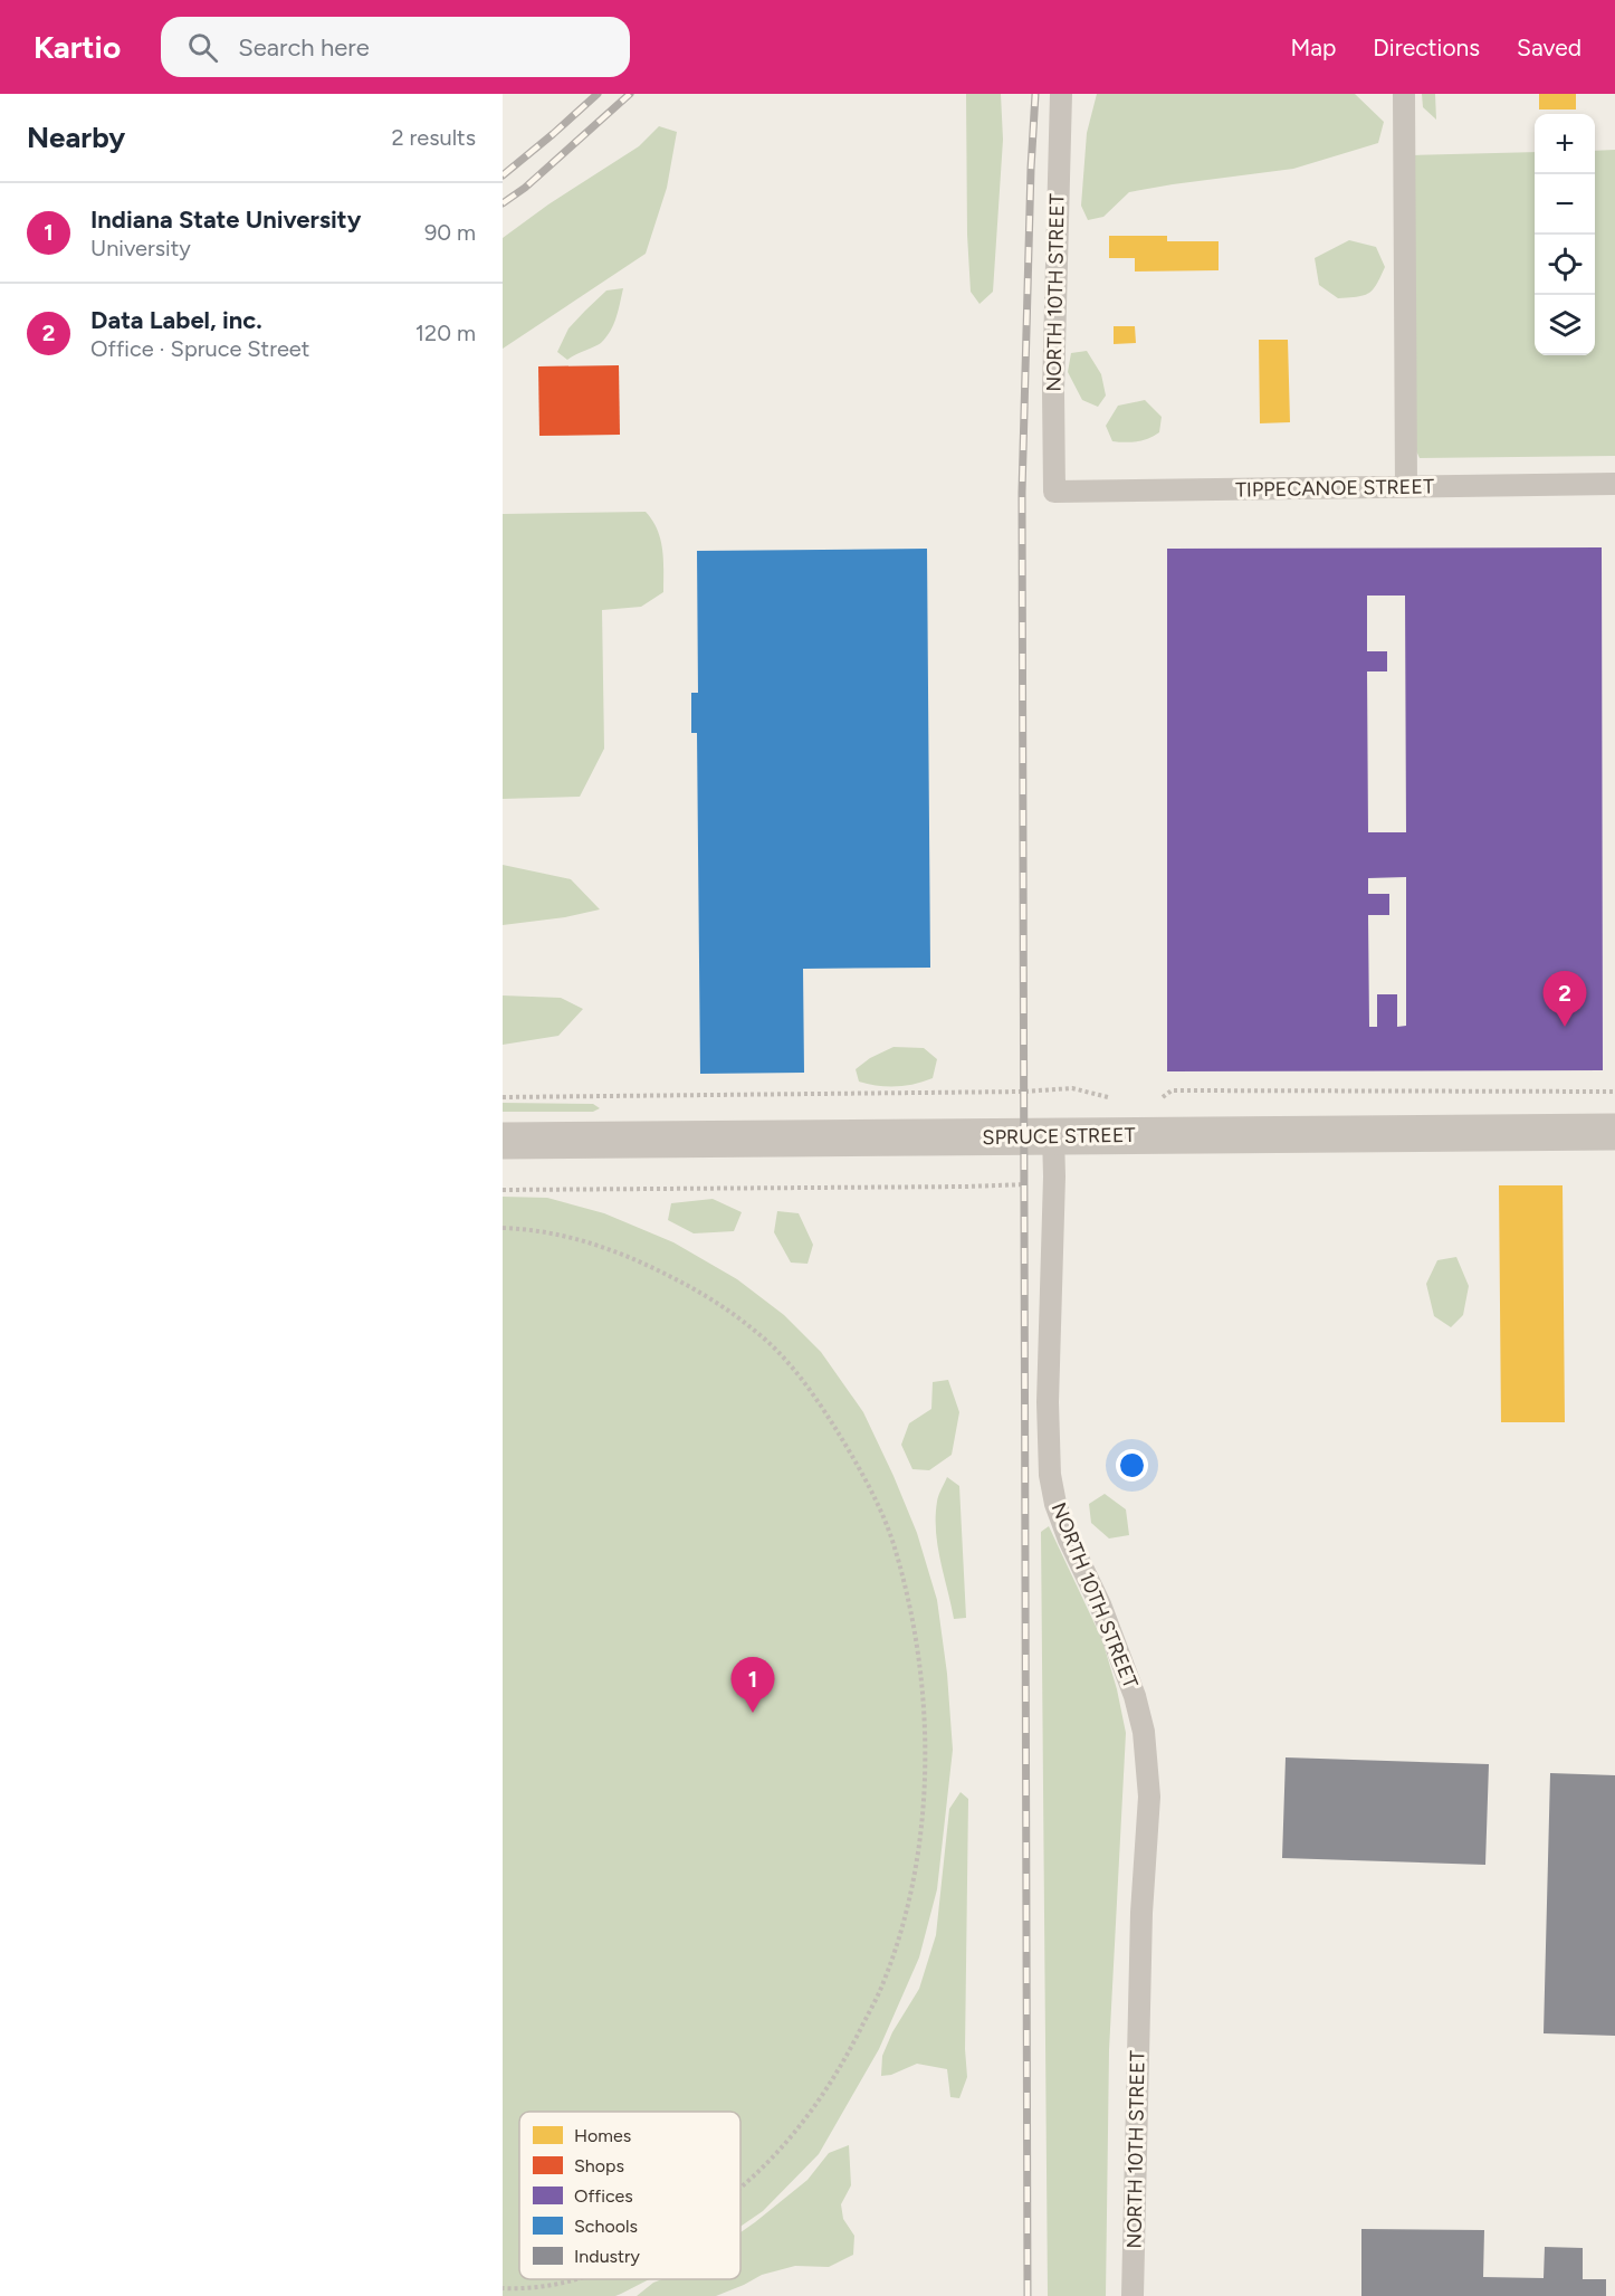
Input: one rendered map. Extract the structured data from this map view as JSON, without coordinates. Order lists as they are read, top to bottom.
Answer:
{
  "streets": {
    "street": ["SPRUCE STREET"],
    "lane": ["NORTH 10TH STREET", "TIPPECANOE STREET"]
  },
  "crossings": [
    ["NORTH 10TH STREET", "TIPPECANOE STREET"],
    ["NORTH 10TH STREET", "SPRUCE STREET"]
  ],
  "legend": [
    "Homes",
    "Shops",
    "Offices",
    "Schools",
    "Industry"
  ],
  "page": {
    "header": "Kartio",
    "search": "Search here",
    "nav": ["Map", "Directions", "Saved"],
    "heading": ["Nearby", "2 results"],
    "map_buttons": ["+", "−"],
    "list": [
      {
        "mark": "1",
        "name": "Indiana State University",
        "note": "University",
        "value": "90 m"
      },
      {
        "mark": "2",
        "name": "Data Label, inc.",
        "note": "Office · Spruce Street",
        "value": "120 m"
      }
    ],
    "pins": ["2", "1"]
  }
}
